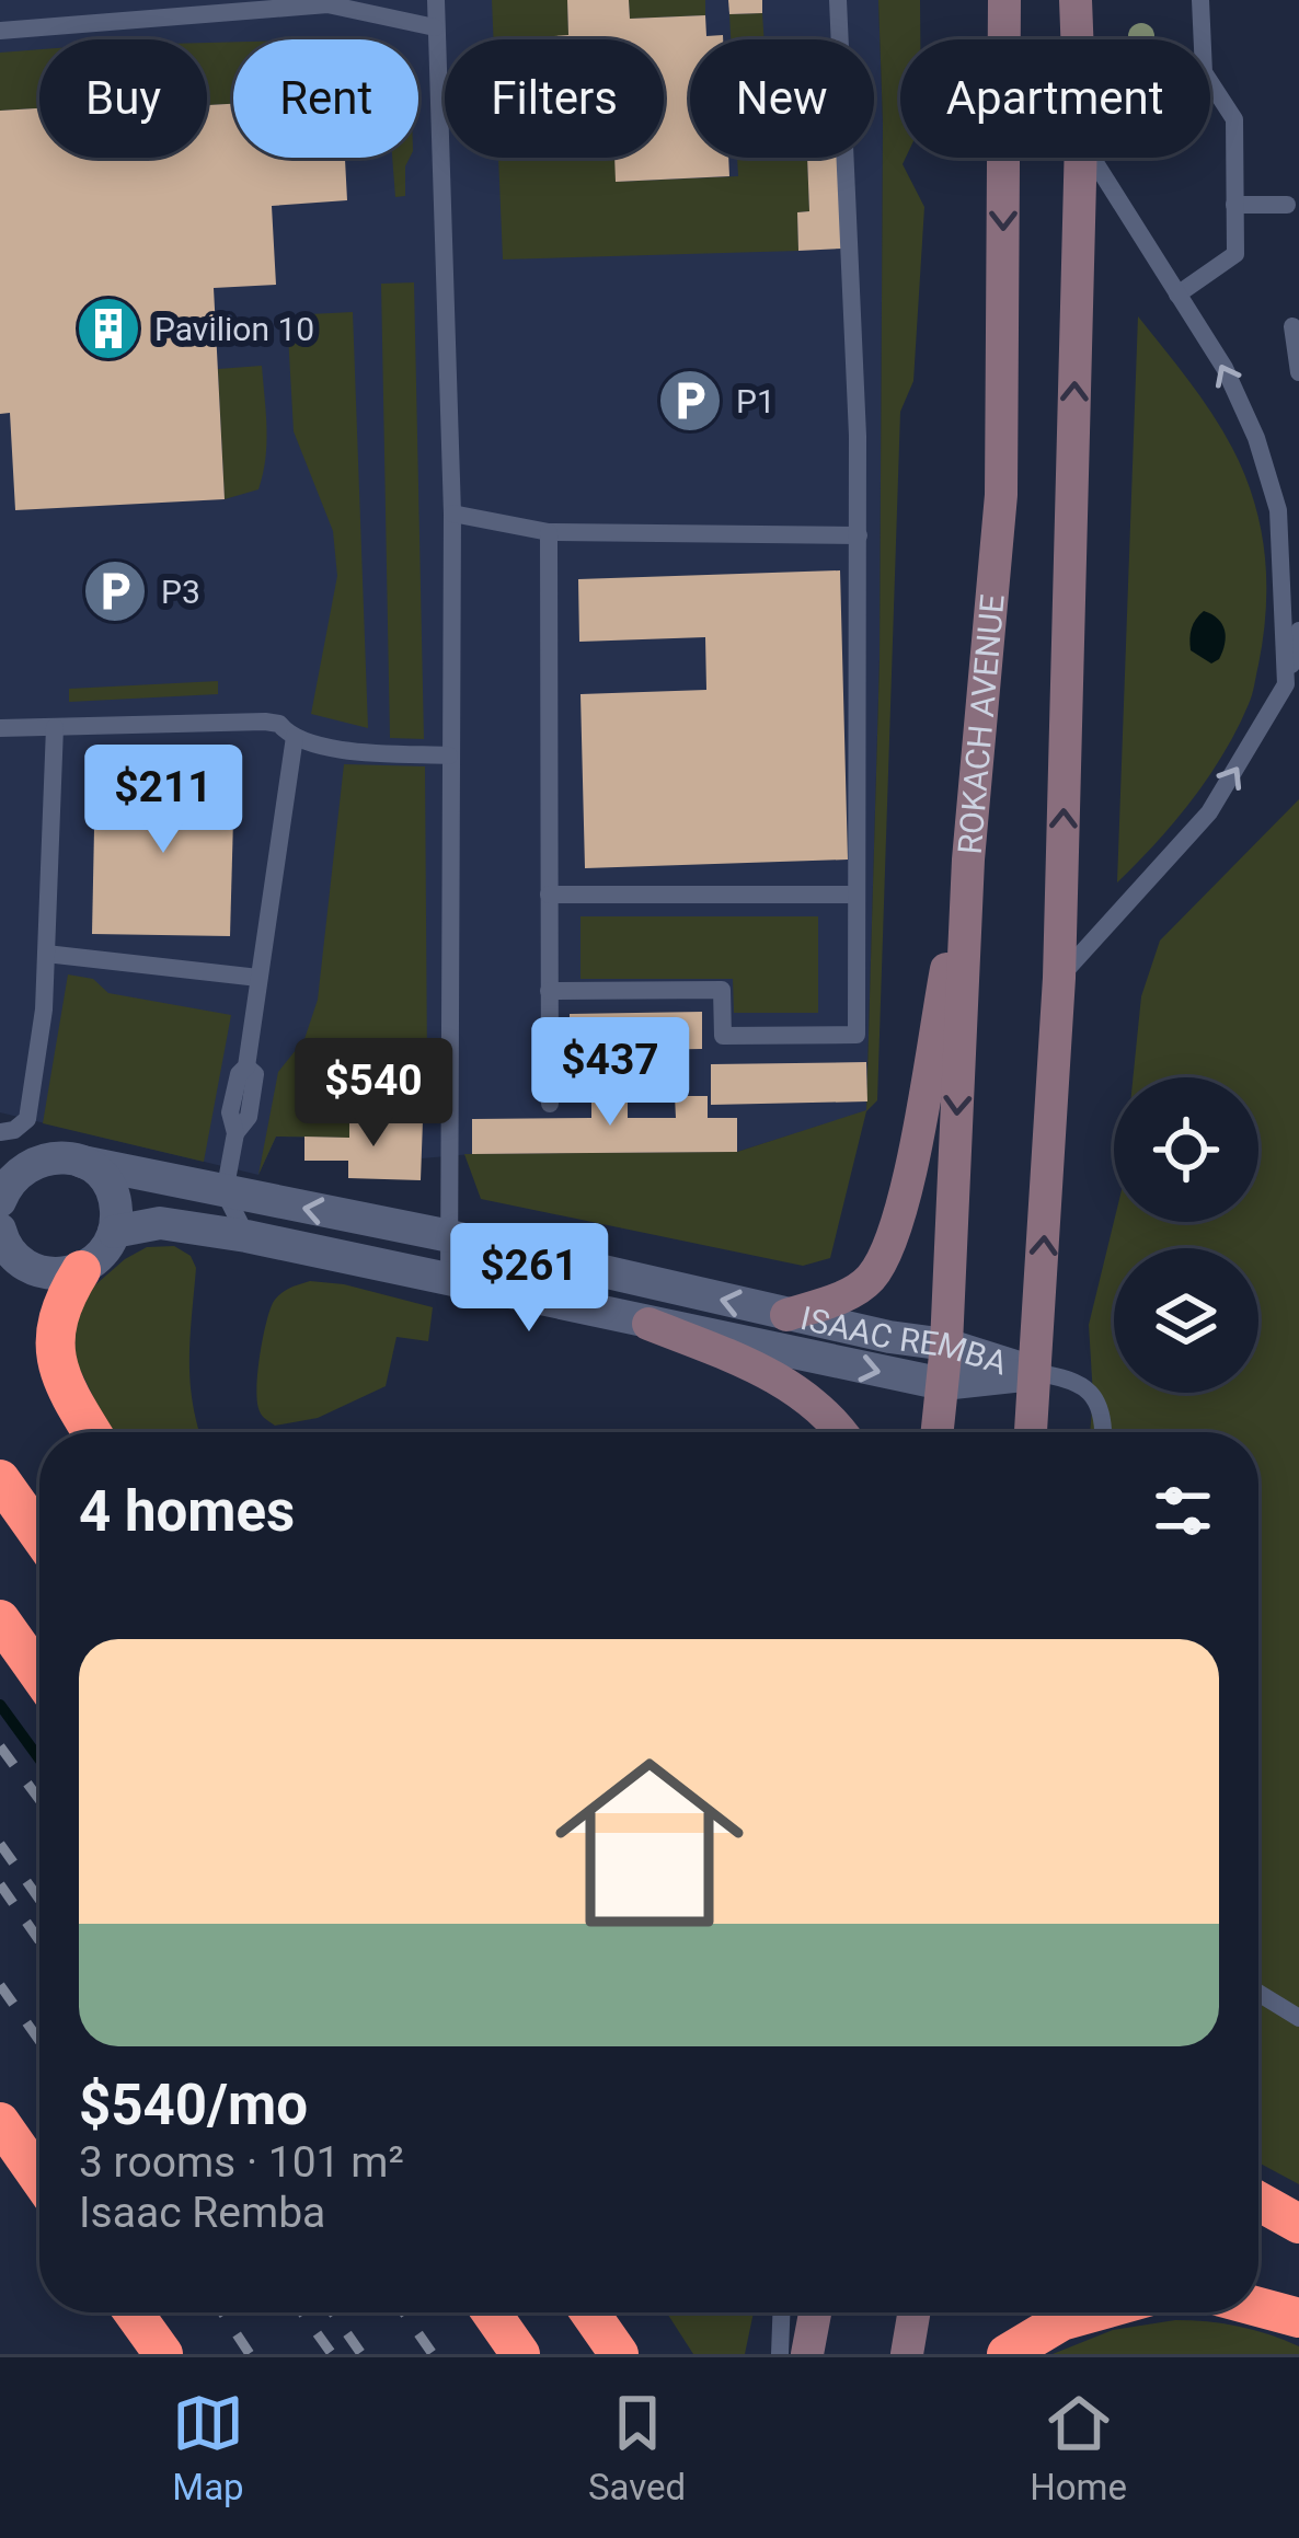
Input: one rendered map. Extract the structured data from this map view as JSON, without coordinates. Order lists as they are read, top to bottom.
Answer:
{
  "streets": {
    "main road": ["ROKACH AVENUE"],
    "street": ["ISAAC REMBA"]
  },
  "crossings": [
    ["ROKACH AVENUE", "ISAAC REMBA"]
  ],
  "places": {
    "building": ["Pavilion 10"],
    "parking": ["P1", "P3"]
  },
  "page": {
    "chip": [
      "Buy",
      "Rent",
      "Filters",
      "New",
      "Apartment"
    ],
    "price": [
      "$211",
      "$437",
      "$540",
      "$261"
    ],
    "heading": "4 homes",
    "list": [
      {
        "name": "$540/mo",
        "note": "3 rooms · 101 m² · Isaac Remba"
      }
    ],
    "tabs": ["Map", "Saved", "Home"]
  }
}
